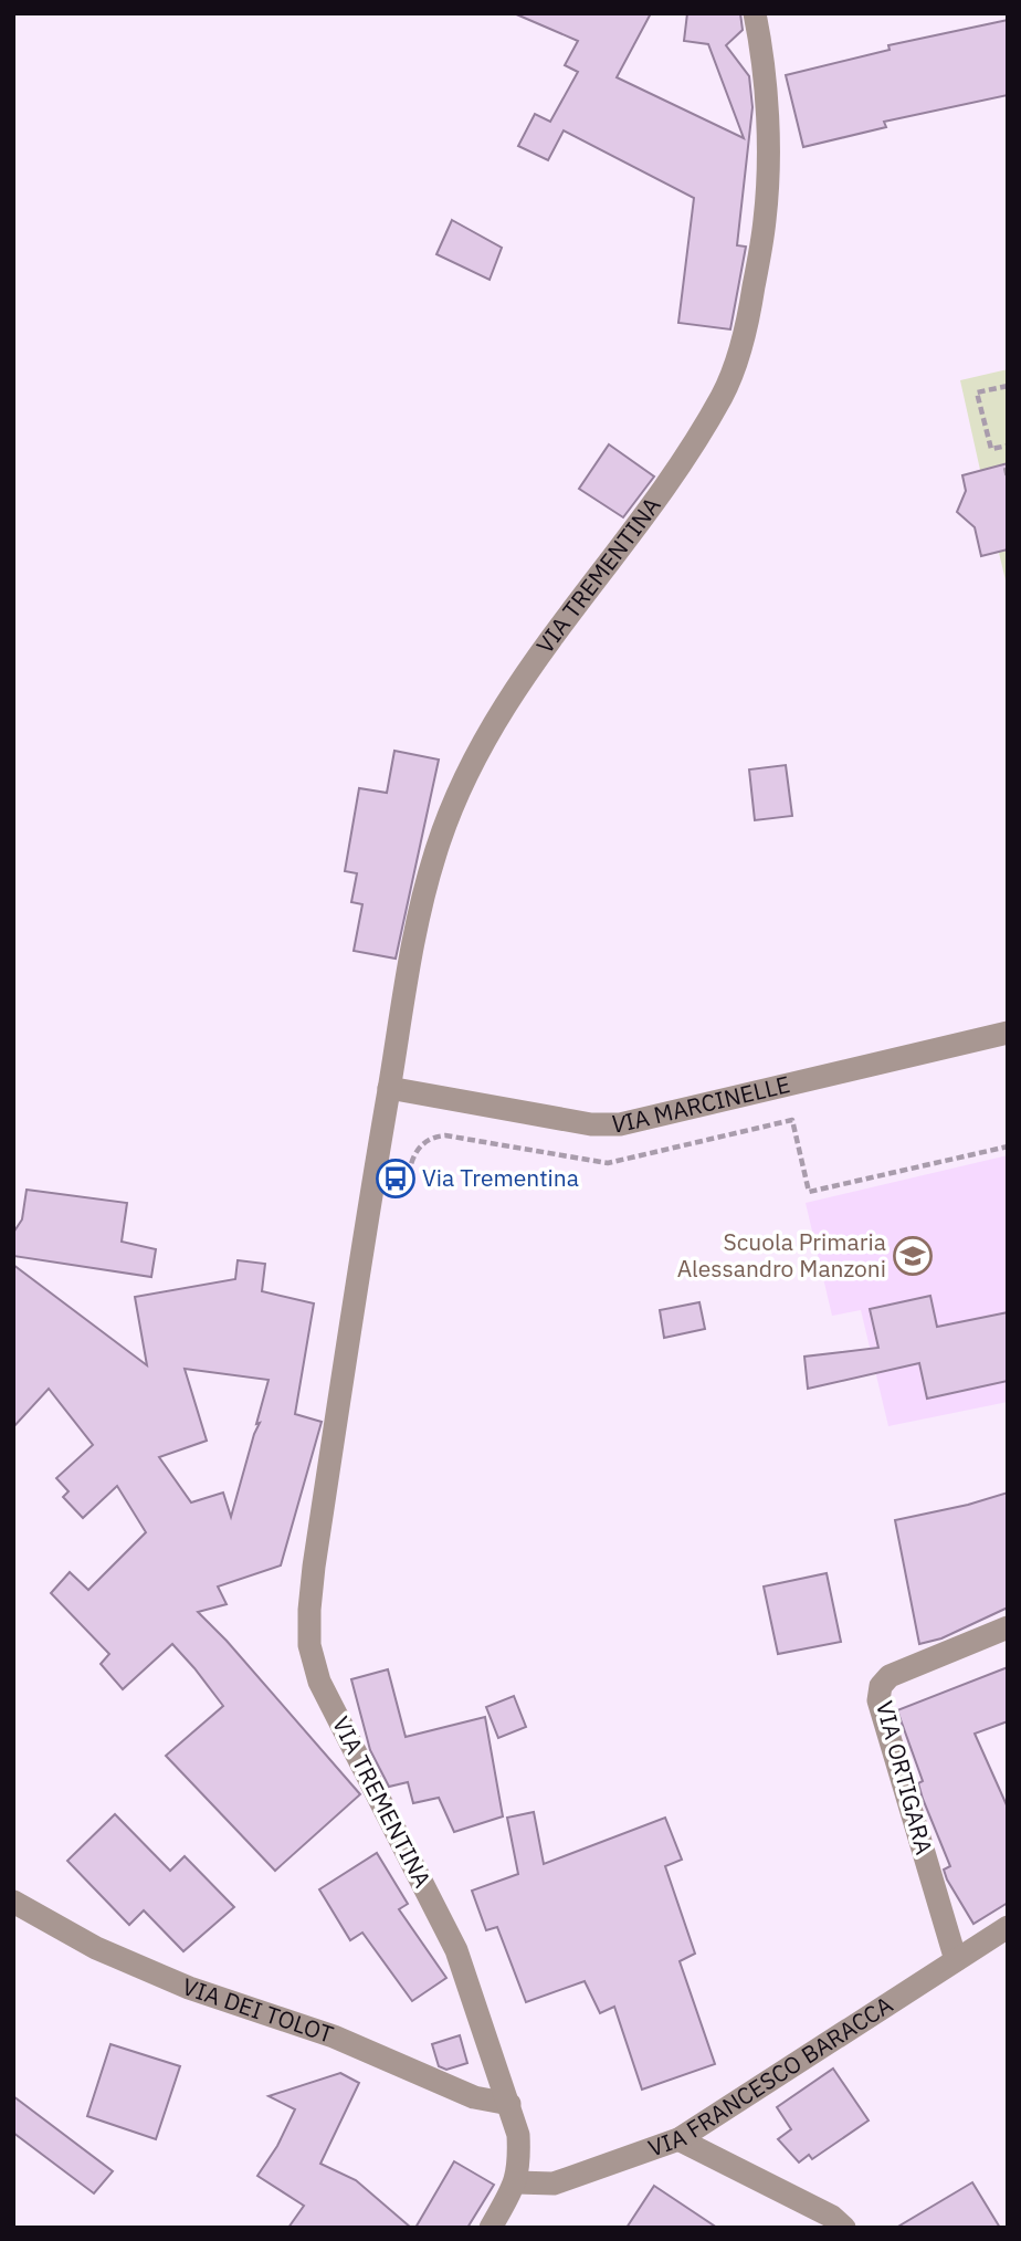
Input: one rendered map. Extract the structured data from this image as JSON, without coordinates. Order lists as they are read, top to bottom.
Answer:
{
  "streets": {
    "street": [
      "VIA TREMENTINA",
      "VIA MARCINELLE",
      "VIA ORTIGARA",
      "VIA DEI TOLOT",
      "VIA FRANCESCO BARACCA"
    ]
  },
  "crossings": [
    ["VIA TREMENTINA", "VIA MARCINELLE"],
    ["VIA TREMENTINA", "VIA DEI TOLOT"],
    ["VIA TREMENTINA", "VIA FRANCESCO BARACCA"],
    ["VIA ORTIGARA", "VIA FRANCESCO BARACCA"]
  ],
  "places": {
    "bus stop": ["Via Trementina"],
    "school or university": ["Scuola Primaria Alessandro Manzoni"]
  }
}
